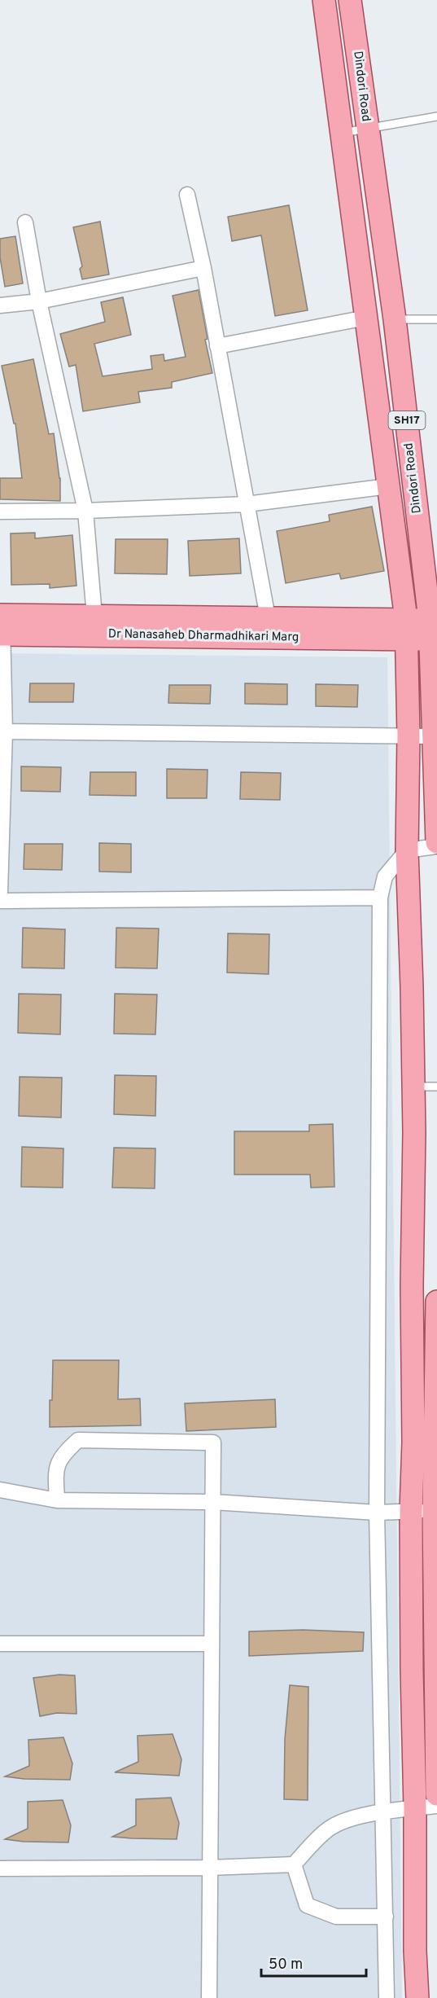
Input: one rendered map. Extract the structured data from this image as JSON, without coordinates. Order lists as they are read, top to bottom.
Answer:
{
  "streets": {
    "main road": ["Dindori Road", "SH17", "Dr Nanasaheb Dharmadhikari Marg"]
  },
  "scale_bar": "50 m"
}
